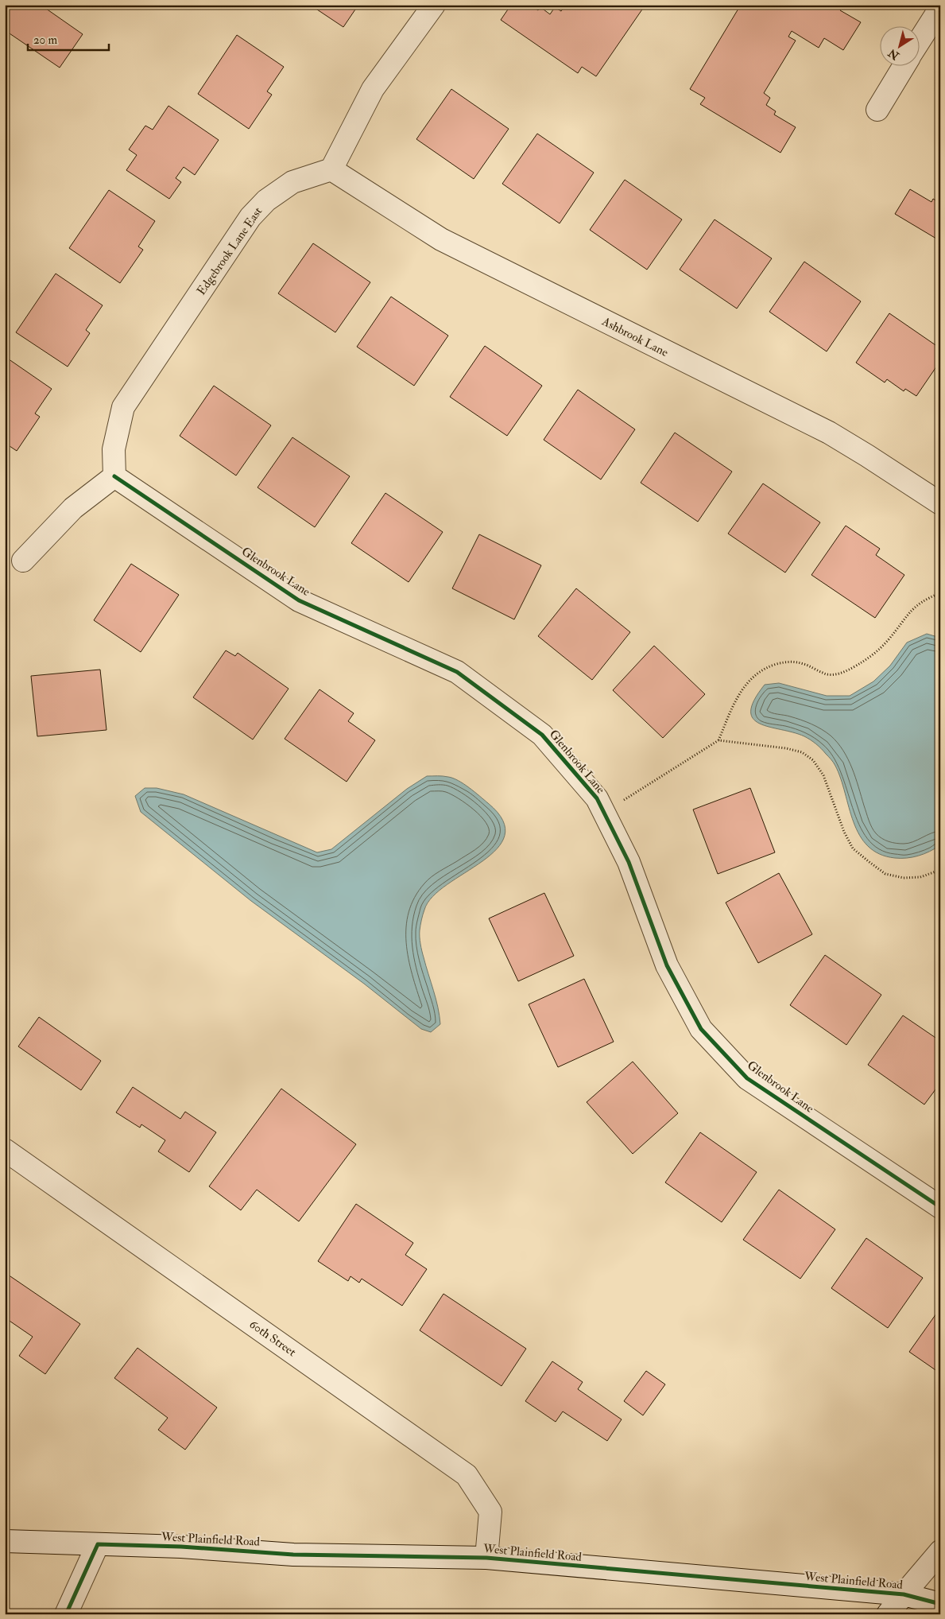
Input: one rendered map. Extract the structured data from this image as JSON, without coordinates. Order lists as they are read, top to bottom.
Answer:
{
  "streets": {
    "street": [
      "Edgebrook Lane East",
      "Ashbrook Lane",
      "Glenbrook Lane",
      "60th Street",
      "West Plainfield Road"
    ]
  },
  "crossings": [
    ["Edgebrook Lane East", "Ashbrook Lane"],
    ["Edgebrook Lane East", "Glenbrook Lane"],
    ["60th Street", "West Plainfield Road"]
  ],
  "scale_bar": "20 m",
  "north": "bottom left"
}
